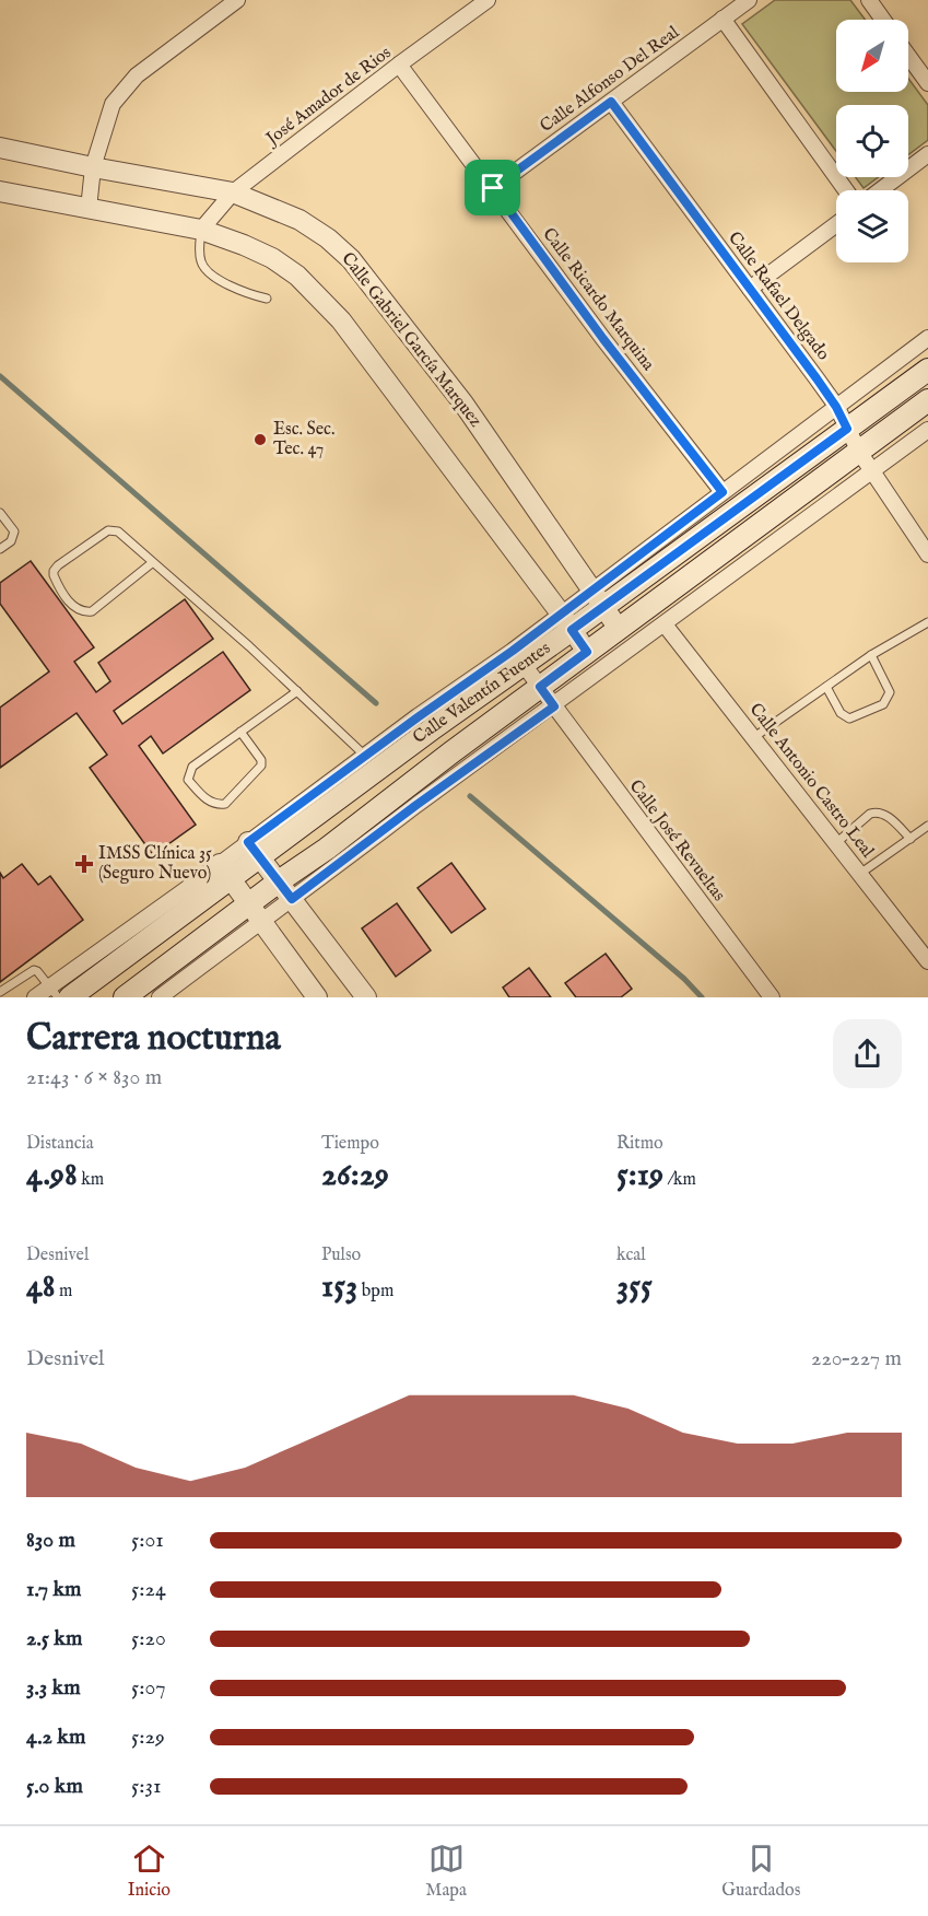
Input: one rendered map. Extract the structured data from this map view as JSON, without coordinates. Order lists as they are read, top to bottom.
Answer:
{
  "streets": {
    "main road": ["Calle Valentín Fuentes"],
    "street": [
      "Calle Alfonso Del Real",
      "José Amador de Rios",
      "Calle Rafael Delgado",
      "Calle Ricardo Marquina",
      "Calle Gabriel García Marquez",
      "Calle Antonio Castro Leal",
      "Calle José Revueltas"
    ]
  },
  "crossings": [
    ["Calle Alfonso Del Real", "Calle Rafael Delgado"],
    ["Calle Alfonso Del Real", "Calle Ricardo Marquina"],
    ["José Amador de Rios", "Calle Ricardo Marquina"],
    ["José Amador de Rios", "Calle Gabriel García Marquez"],
    ["Calle Rafael Delgado", "Calle Valentín Fuentes"],
    ["Calle Gabriel García Marquez", "Calle Valentín Fuentes"],
    ["Calle Valentín Fuentes", "Calle José Revueltas"]
  ],
  "places": {
    "other": ["Esc. Sec. Tec. 47"],
    "health": ["IMSS Clínica 35 (Seguro Nuevo)"]
  },
  "north": "bottom left",
  "page": {
    "heading": ["Carrera nocturna", "21:43 · 6 × 830 m"],
    "stats": [
      ["Distancia", "4.98 km"],
      ["Tiempo", "26:29"],
      ["Ritmo", "5:19 /km"],
      ["Desnivel", "48 m"],
      ["Pulso", "153 bpm"],
      ["kcal", "355"]
    ],
    "chart": ["Desnivel", "220–227 m"],
    "list": [
      {
        "name": "830 m",
        "note": "5:01"
      },
      {
        "name": "1.7 km",
        "note": "5:24"
      },
      {
        "name": "2.5 km",
        "note": "5:20"
      },
      {
        "name": "3.3 km",
        "note": "5:07"
      },
      {
        "name": "4.2 km",
        "note": "5:29"
      },
      {
        "name": "5.0 km",
        "note": "5:31"
      }
    ],
    "tabs": ["Inicio", "Mapa", "Guardados"]
  }
}
